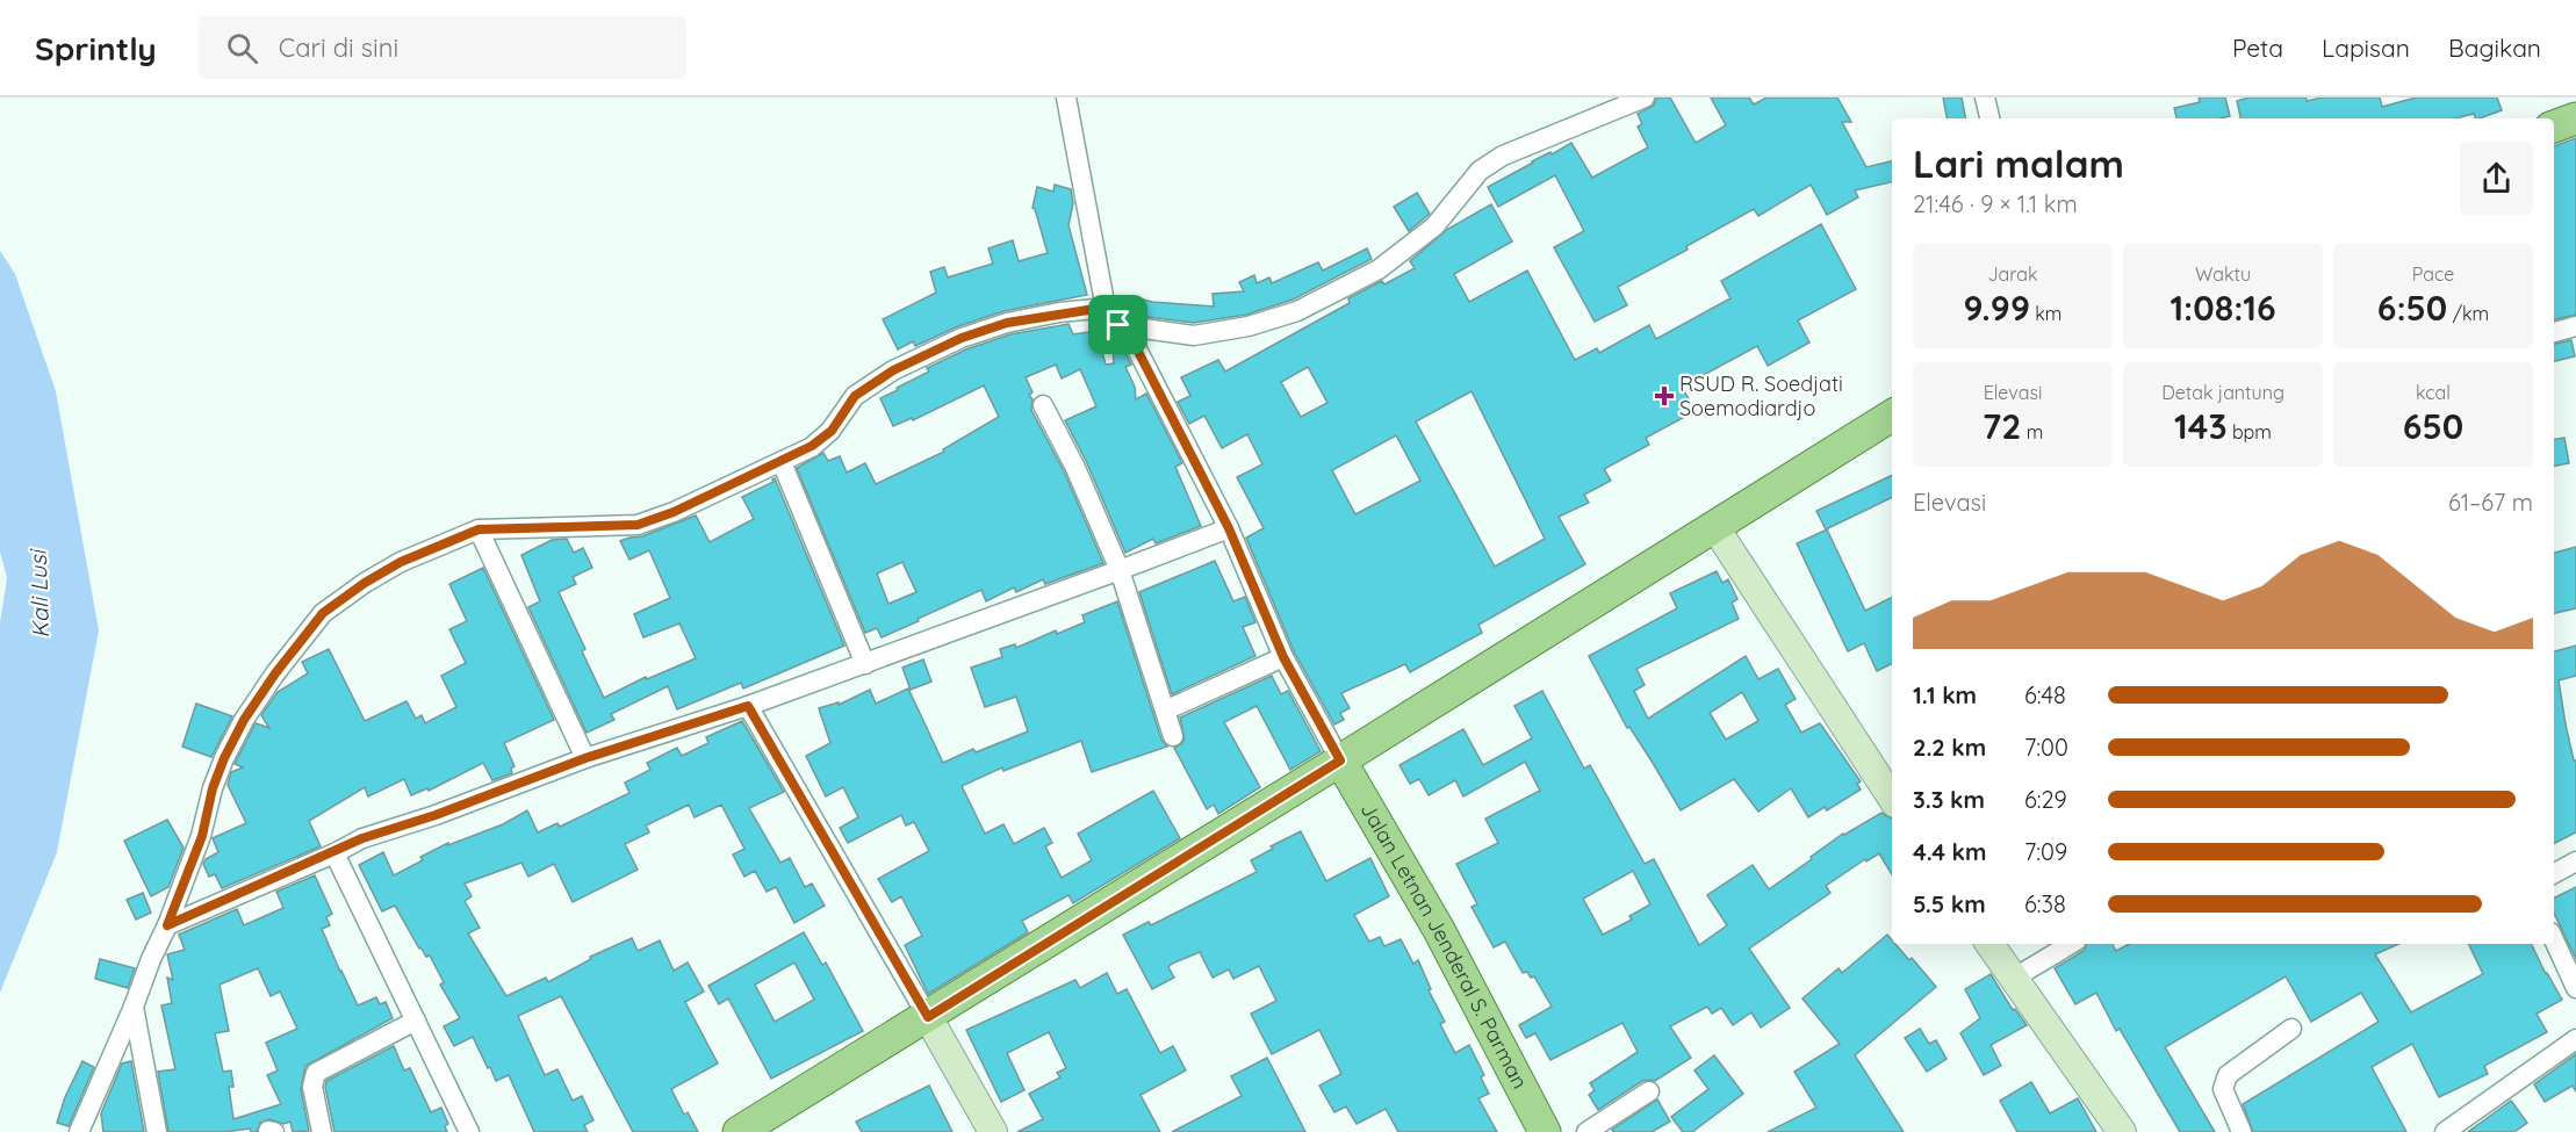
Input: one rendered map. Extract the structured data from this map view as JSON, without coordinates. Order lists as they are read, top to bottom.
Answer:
{
  "streets": {
    "main road": ["Jalan Letnan Jenderal S. Parman"]
  },
  "water": ["Kali Lusi"],
  "places": {
    "health": ["RSUD R. Soedjati Soemodiardjo"]
  },
  "page": {
    "header": "Sprintly",
    "search": "Cari di sini",
    "nav": ["Peta", "Lapisan", "Bagikan"],
    "heading": ["Lari malam", "21:46 · 9 × 1.1 km"],
    "stats": [
      ["Jarak", "9.99 km"],
      ["Waktu", "1:08:16"],
      ["Pace", "6:50 /km"],
      ["Elevasi", "72 m"],
      ["Detak jantung", "143 bpm"],
      ["kcal", "650"]
    ],
    "chart": ["Elevasi", "61–67 m"],
    "list": [
      {
        "name": "1.1 km",
        "note": "6:48"
      },
      {
        "name": "2.2 km",
        "note": "7:00"
      },
      {
        "name": "3.3 km",
        "note": "6:29"
      },
      {
        "name": "4.4 km",
        "note": "7:09"
      },
      {
        "name": "5.5 km",
        "note": "6:38"
      }
    ]
  }
}
